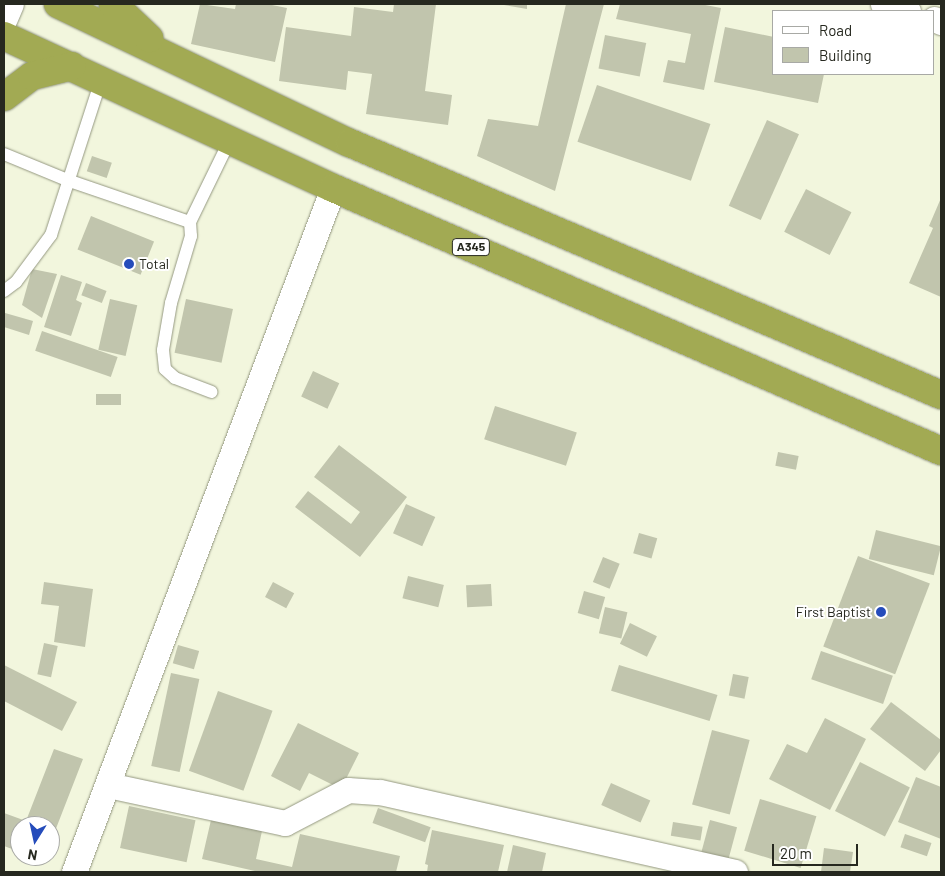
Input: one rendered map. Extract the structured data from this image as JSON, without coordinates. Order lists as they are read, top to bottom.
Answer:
{
  "streets": {
    "highway": ["A345"]
  },
  "places": ["Total", "First Baptist"],
  "legend": ["Road", "Building"],
  "scale_bar": "20 m",
  "north": "bottom"
}
